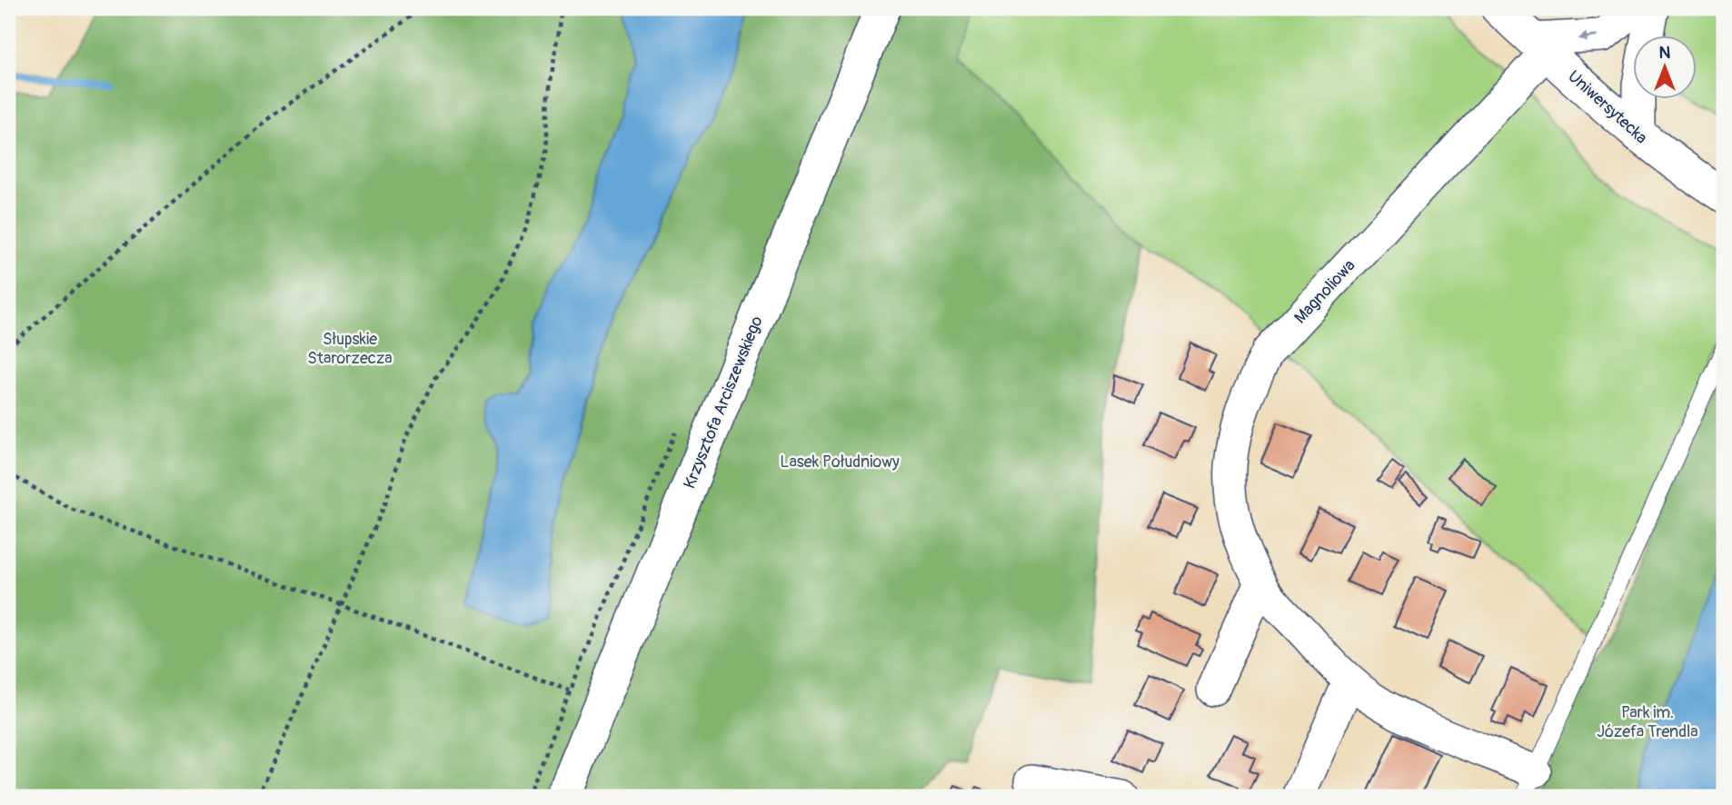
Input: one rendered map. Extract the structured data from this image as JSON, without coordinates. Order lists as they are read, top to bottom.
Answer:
{
  "streets": {
    "street": ["Uniwersytecka", "Magnoliowa", "Krzysztofa Arciszewskiego"]
  },
  "crossings": [
    ["Uniwersytecka", "Magnoliowa"]
  ],
  "parks": ["Słupskie Starorzecza", "Lasek Południowy", "Park im. Józefa Trendla"],
  "north": "top"
}
